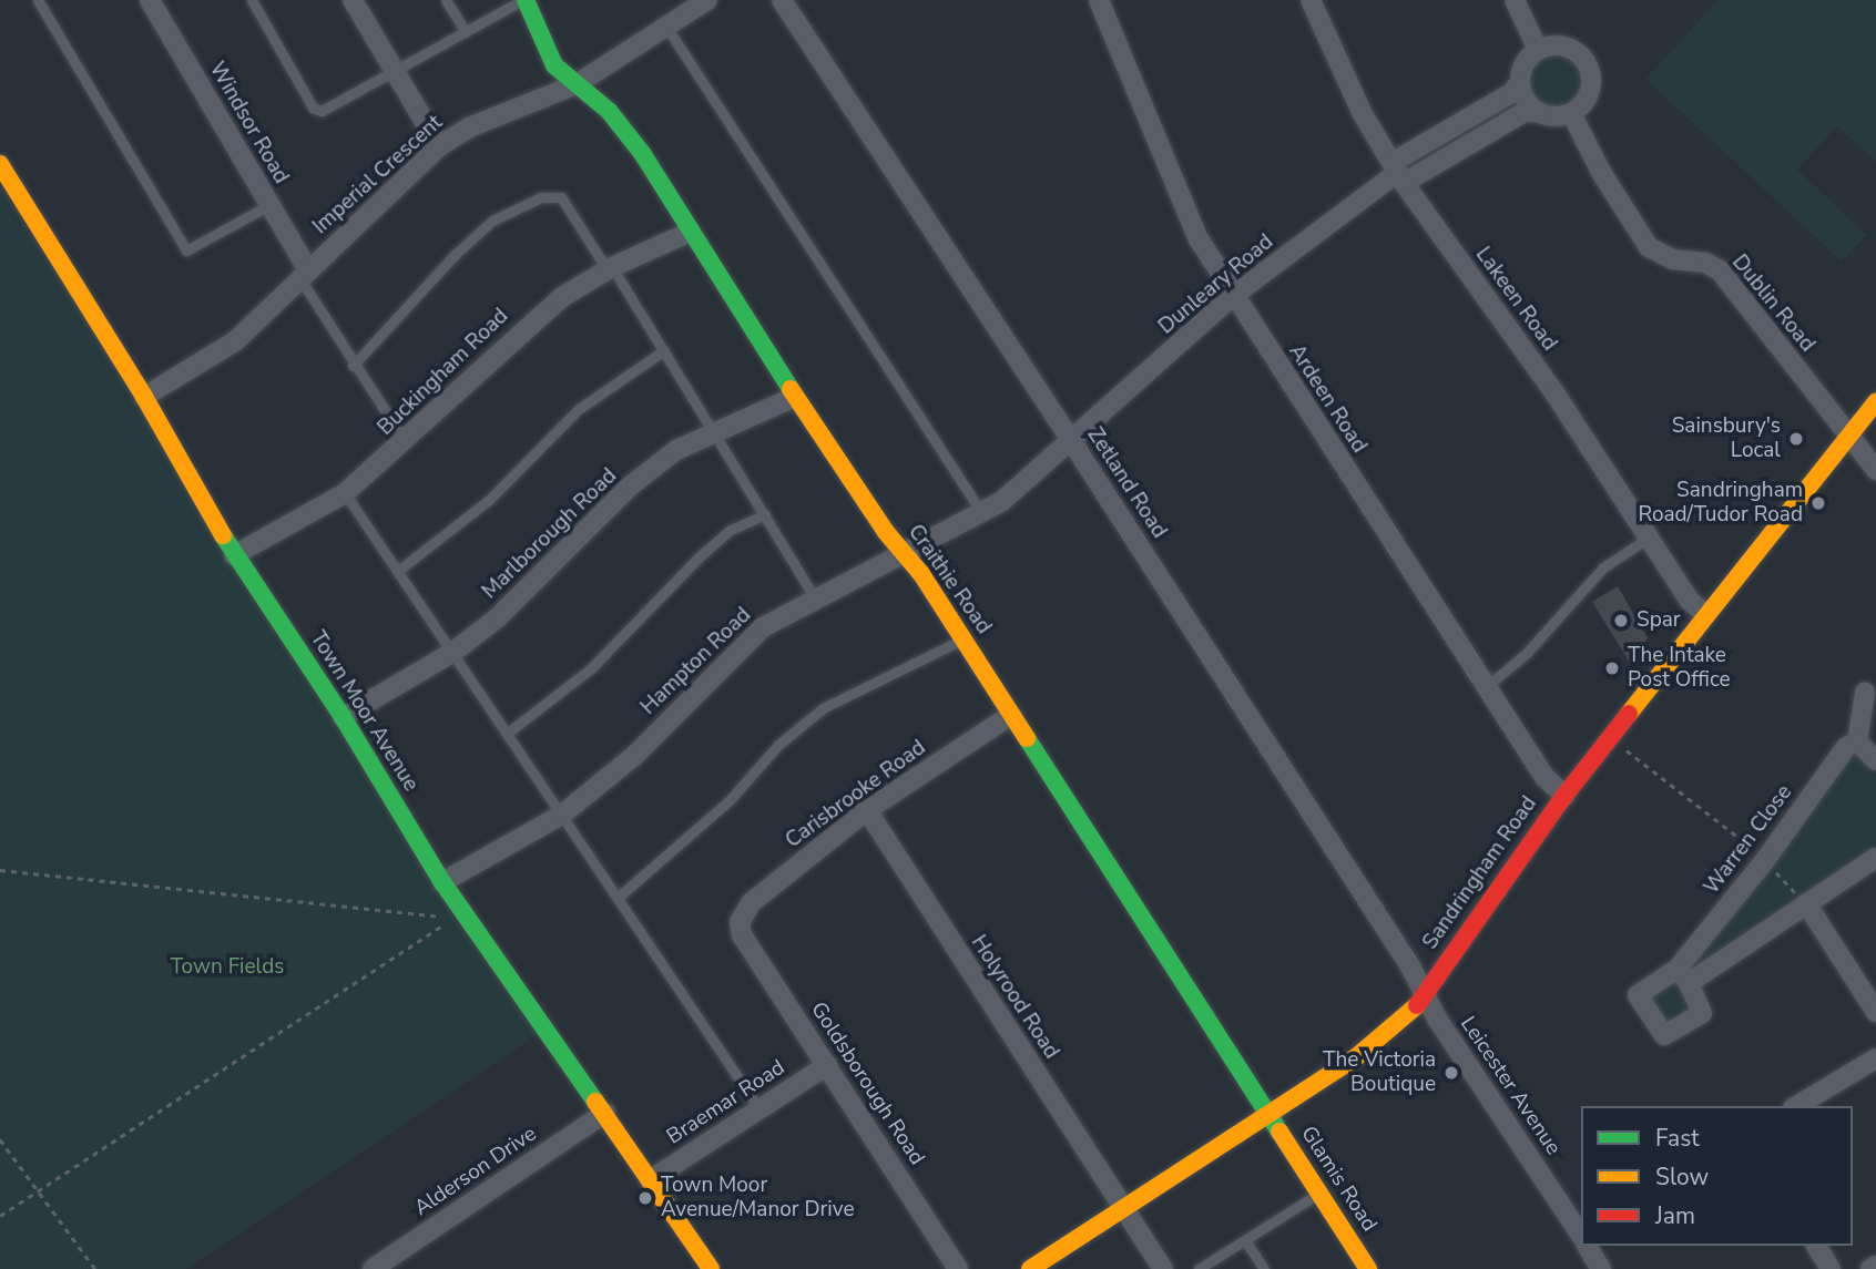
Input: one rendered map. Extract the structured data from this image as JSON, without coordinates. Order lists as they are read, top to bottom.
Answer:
{
  "streets": {
    "street": [
      "Windsor Road",
      "Imperial Crescent",
      "Dunleary Road",
      "Lakeen Road",
      "Dublin Road",
      "Buckingham Road",
      "Ardeen Road",
      "Zetland Road",
      "Marlborough Road",
      "Craithie Road",
      "Hampton Road",
      "Town Moor Avenue",
      "Carisbrooke Road",
      "Warren Close",
      "Sandringham Road",
      "Holyrood Road",
      "Goldsborough Road",
      "Leicester Avenue",
      "Braemar Road",
      "Alderson Drive",
      "Glamis Road"
    ]
  },
  "crossings": [
    ["Windsor Road", "Imperial Crescent"],
    ["Imperial Crescent", "Craithie Road"],
    ["Imperial Crescent", "Town Moor Avenue"],
    ["Dunleary Road", "Lakeen Road"],
    ["Dunleary Road", "Dublin Road"],
    ["Dunleary Road", "Ardeen Road"],
    ["Dunleary Road", "Zetland Road"],
    ["Dunleary Road", "Hampton Road"],
    ["Lakeen Road", "Sandringham Road"],
    ["Dublin Road", "Sandringham Road"],
    ["Buckingham Road", "Craithie Road"],
    ["Buckingham Road", "Town Moor Avenue"],
    ["Ardeen Road", "Sandringham Road"],
    ["Zetland Road", "Hampton Road"],
    ["Zetland Road", "Sandringham Road"],
    ["Zetland Road", "Leicester Avenue"],
    ["Marlborough Road", "Craithie Road"],
    ["Marlborough Road", "Town Moor Avenue"],
    ["Craithie Road", "Hampton Road"],
    ["Craithie Road", "Carisbrooke Road"],
    ["Craithie Road", "Sandringham Road"],
    ["Craithie Road", "Glamis Road"],
    ["Hampton Road", "Town Moor Avenue"],
    ["Town Moor Avenue", "Braemar Road"],
    ["Town Moor Avenue", "Alderson Drive"],
    ["Carisbrooke Road", "Holyrood Road"],
    ["Carisbrooke Road", "Goldsborough Road"],
    ["Sandringham Road", "Holyrood Road"],
    ["Sandringham Road", "Leicester Avenue"],
    ["Sandringham Road", "Glamis Road"],
    ["Goldsborough Road", "Braemar Road"]
  ],
  "parks": ["Town Fields"],
  "places": [
    "Sainsbury's Local",
    "Sandringham Road/Tudor Road",
    "Spar",
    "The Intake Post Office",
    "The Victoria Boutique",
    "Town Moor Avenue/Manor Drive"
  ],
  "legend": ["Fast", "Slow", "Jam"]
}
